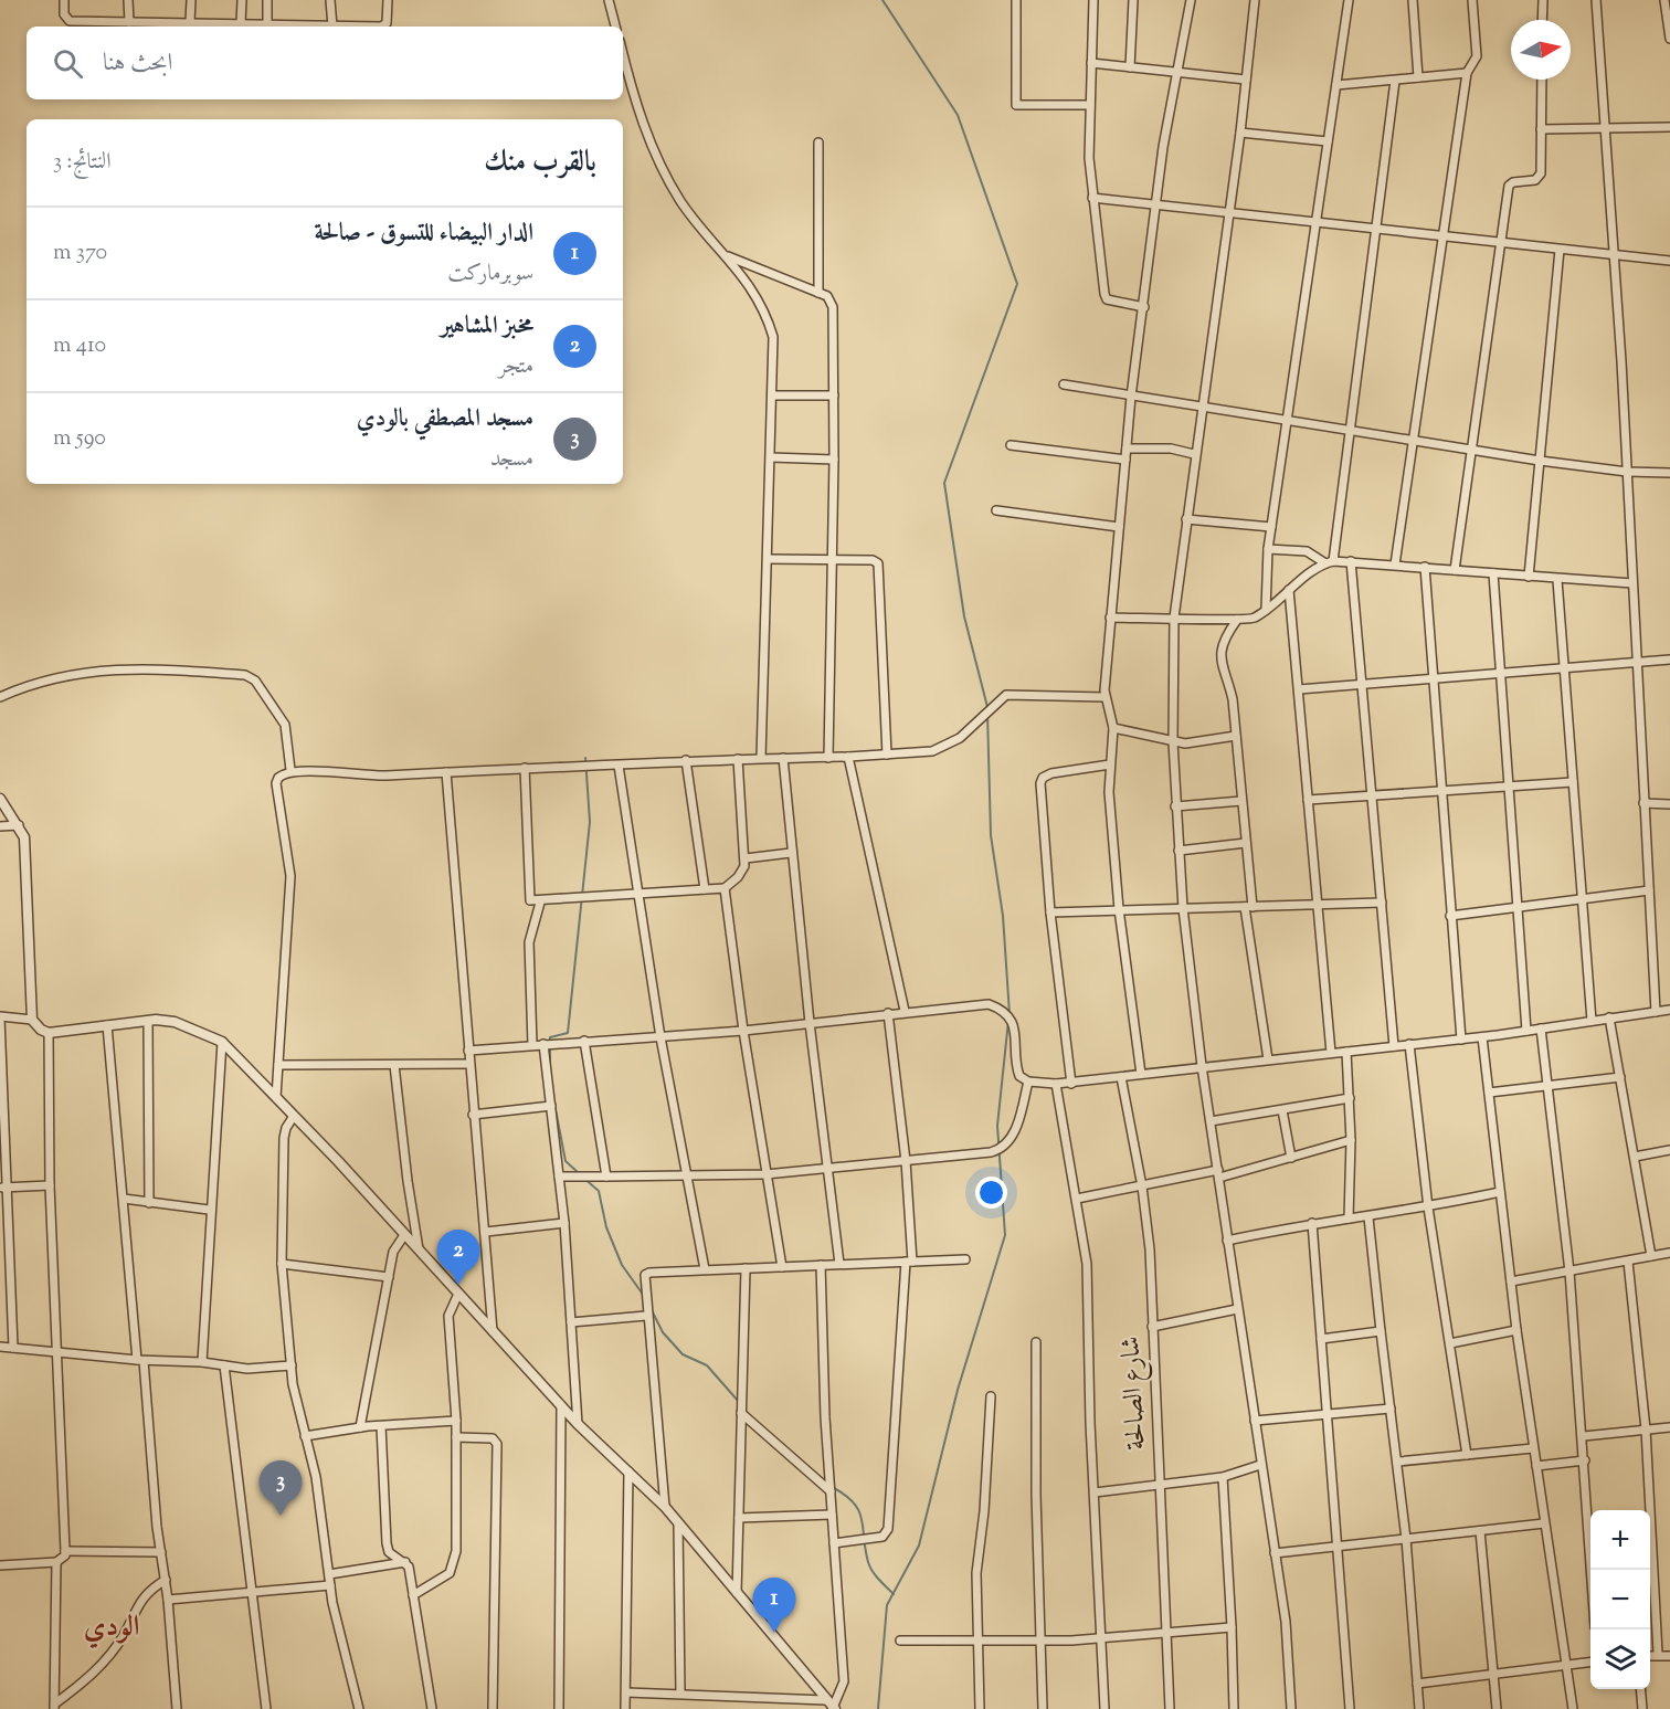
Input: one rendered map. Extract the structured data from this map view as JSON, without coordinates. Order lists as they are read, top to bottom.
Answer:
{
  "streets": {
    "street": ["شارع الصالحة"]
  },
  "districts": ["الودي"],
  "north": "right",
  "page": {
    "search": "ابحث هنا",
    "heading": ["بالقرب منك", "النتائج: 3"],
    "list": [
      {
        "mark": "1",
        "name": "الدار البيضاء للتسوق - صالحة",
        "note": "سوبرماركت",
        "value": "370 m"
      },
      {
        "mark": "2",
        "name": "مخبز المشاهير",
        "note": "متجر",
        "value": "410 m"
      },
      {
        "mark": "3",
        "name": "مسجد المصطفي بالودي",
        "note": "مسجد",
        "value": "590 m"
      }
    ],
    "pins": ["2", "3", "1"],
    "map_buttons": ["+", "−"]
  }
}
